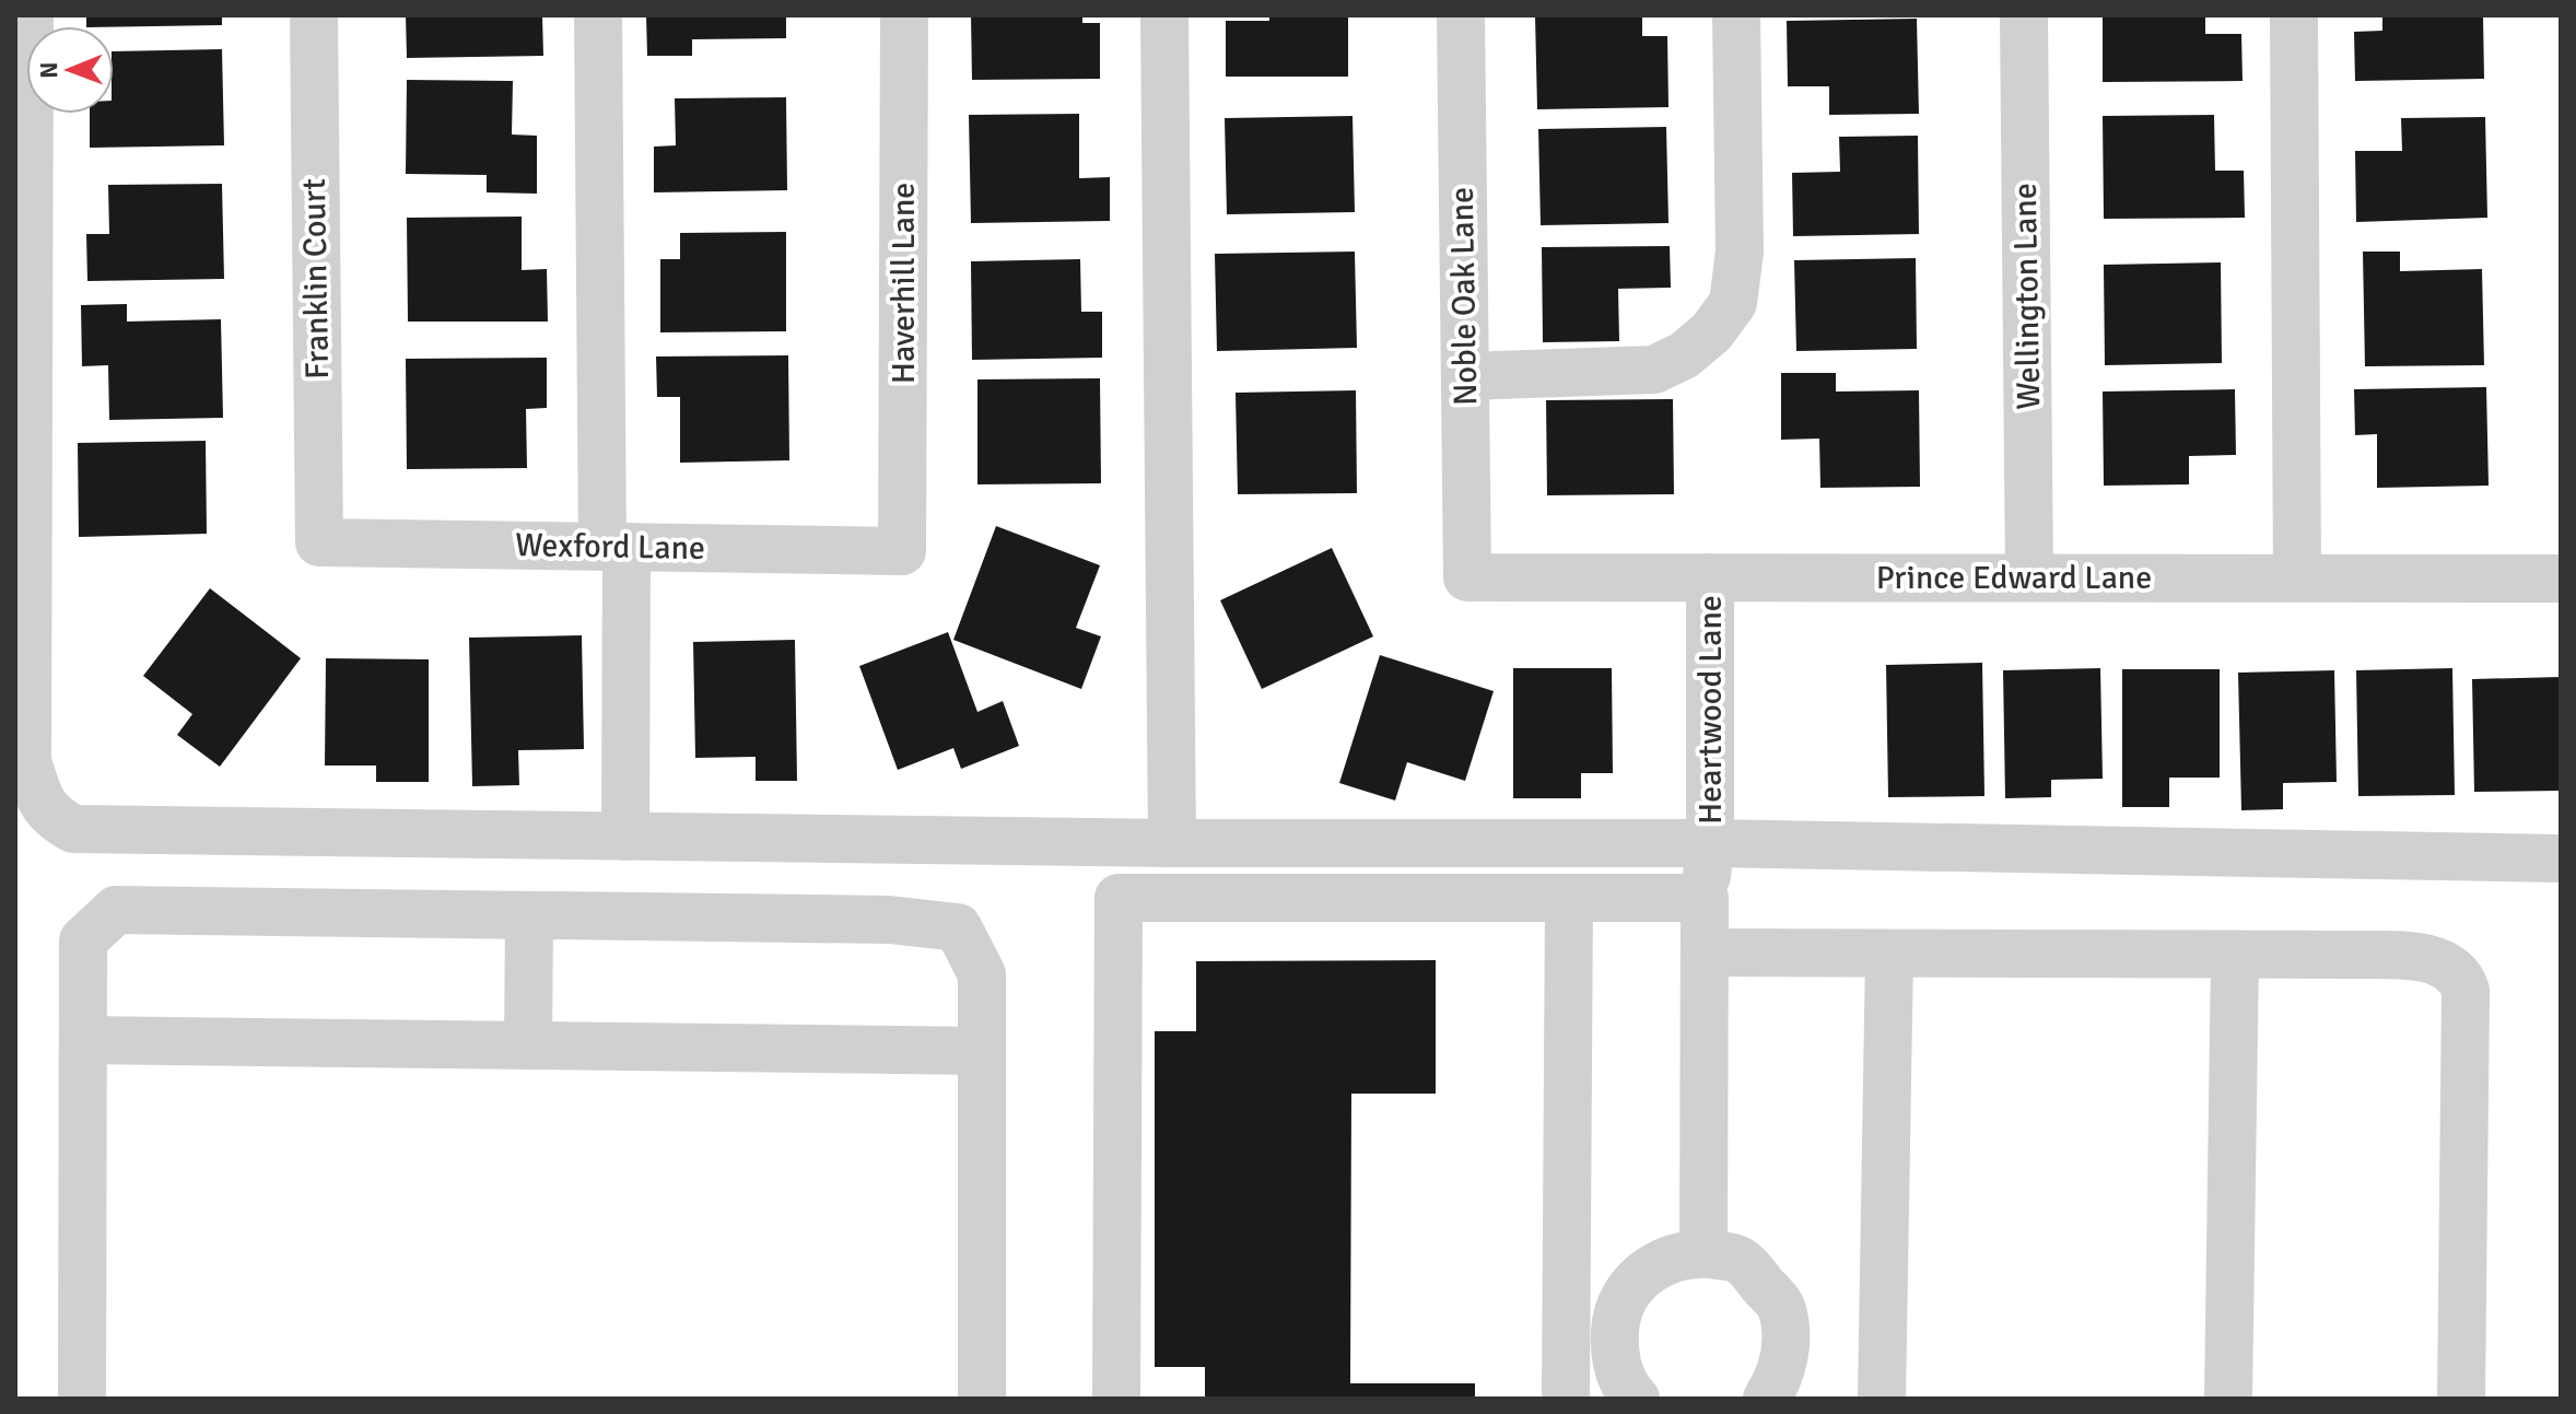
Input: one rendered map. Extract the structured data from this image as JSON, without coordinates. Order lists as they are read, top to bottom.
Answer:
{
  "streets": {
    "street": [
      "Franklin Court",
      "Haverhill Lane",
      "Noble Oak Lane",
      "Wellington Lane",
      "Wexford Lane",
      "Prince Edward Lane",
      "Heartwood Lane"
    ]
  },
  "crossings": [
    ["Franklin Court", "Wexford Lane"],
    ["Haverhill Lane", "Wexford Lane"],
    ["Noble Oak Lane", "Prince Edward Lane"],
    ["Wellington Lane", "Prince Edward Lane"],
    ["Prince Edward Lane", "Heartwood Lane"]
  ],
  "north": "left"
}
